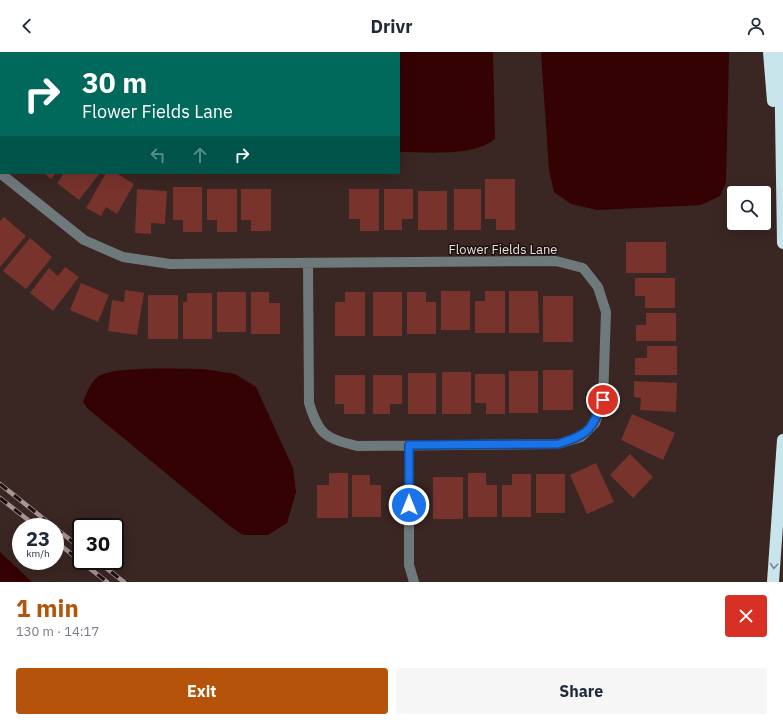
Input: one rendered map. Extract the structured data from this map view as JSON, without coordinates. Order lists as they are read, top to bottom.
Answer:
{
  "streets": {
    "street": ["Flower Fields Lane"]
  },
  "page": {
    "header": "Drivr",
    "turn": ["30 m", "Flower Fields Lane"],
    "speed": "23 km/h",
    "limit": "30",
    "heading": ["1 min", "130 m · 14:17"],
    "buttons": ["Exit", "Share"]
  }
}
